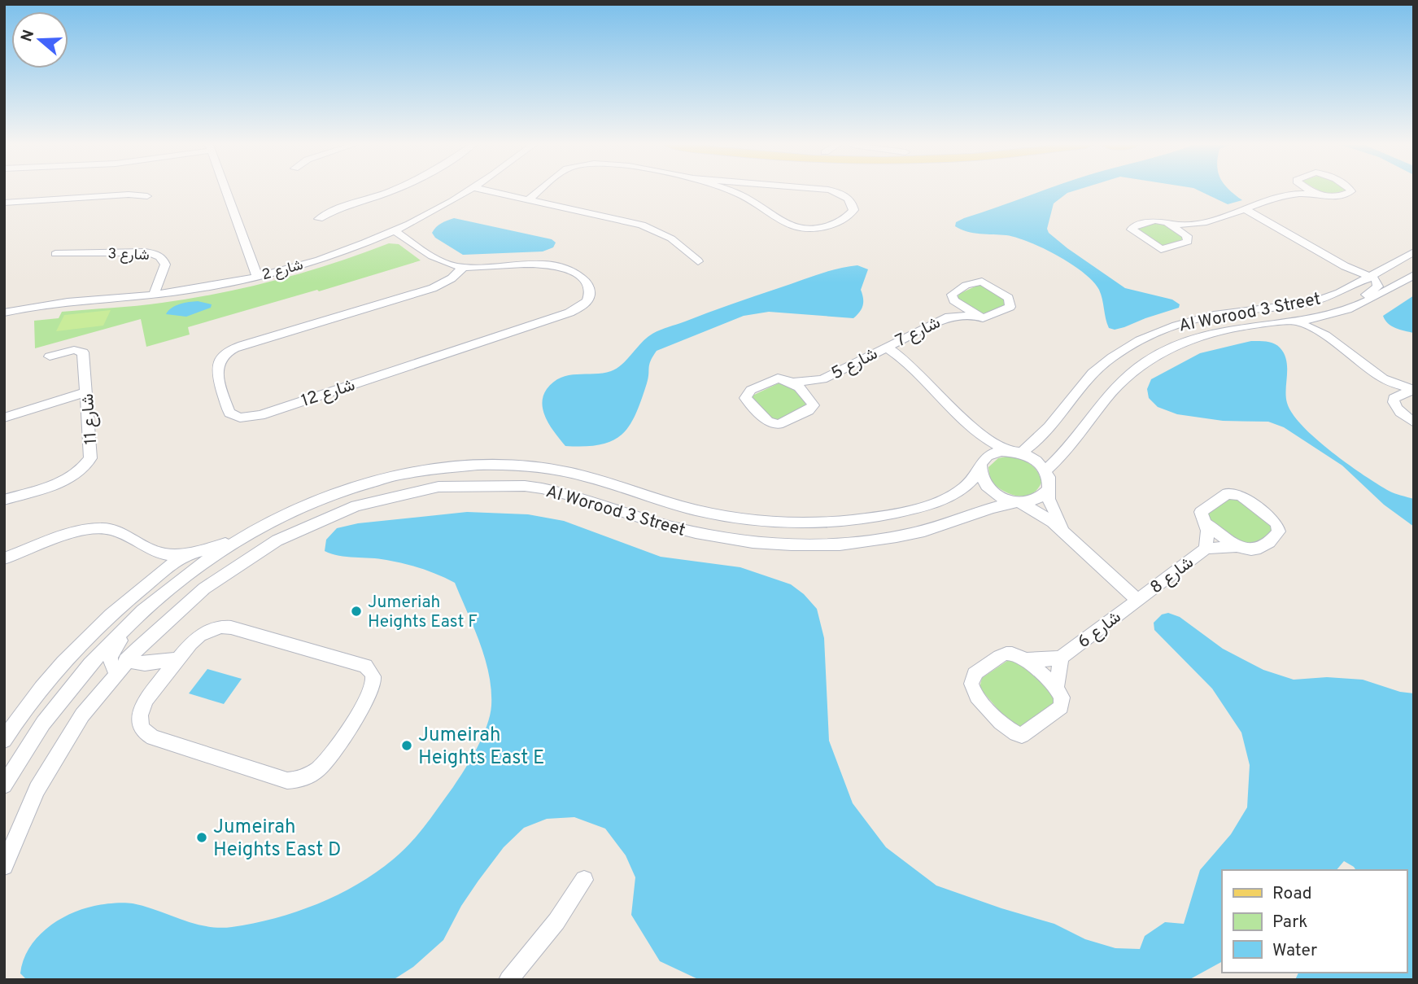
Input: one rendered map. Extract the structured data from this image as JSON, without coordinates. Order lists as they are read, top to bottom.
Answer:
{
  "streets": {
    "street": [
      "شارع 3",
      "شارع 2",
      "Al Worood 3 Street",
      "شارع 7",
      "شارع 5",
      "شارع 12",
      "شارع 11",
      "شارع 8",
      "شارع 6"
    ]
  },
  "crossings": [
    ["شارع 3", "شارع 2"],
    ["شارع 2", "شارع 12"],
    ["شارع 7", "شارع 5"],
    ["شارع 8", "شارع 6"]
  ],
  "places": ["Jumeriah Heights East F", "Jumeirah Heights East E", "Jumeirah Heights East D"],
  "legend": ["Road", "Park", "Water"],
  "north": "left"
}
